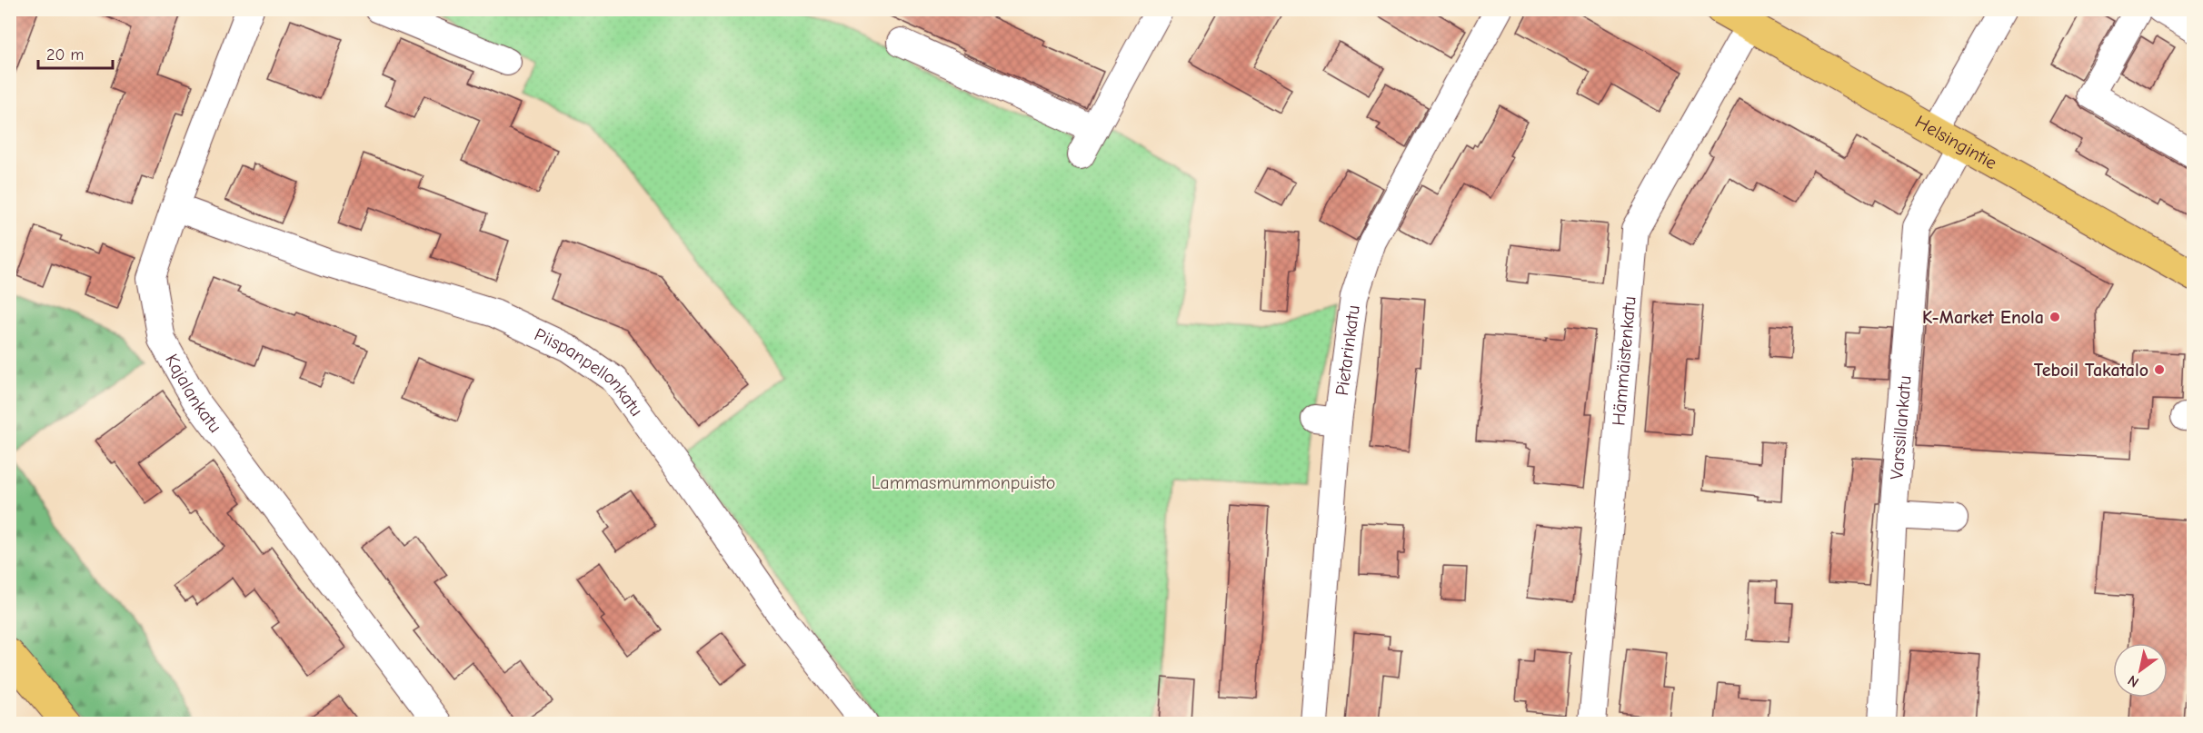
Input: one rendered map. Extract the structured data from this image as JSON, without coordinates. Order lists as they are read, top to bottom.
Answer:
{
  "streets": {
    "main road": ["Helsingintie"],
    "street": [
      "Pietarinkatu",
      "Hämmäistenkatu",
      "Piispanpellonkatu",
      "Kajalankatu",
      "Varssillankatu"
    ]
  },
  "crossings": [
    ["Helsingintie", "Hämmäistenkatu"],
    ["Helsingintie", "Varssillankatu"],
    ["Piispanpellonkatu", "Kajalankatu"]
  ],
  "parks": ["Lammasmummonpuisto"],
  "places": ["K-Market Enola", "Teboil Takatalo"],
  "scale_bar": "20 m",
  "north": "bottom left"
}
